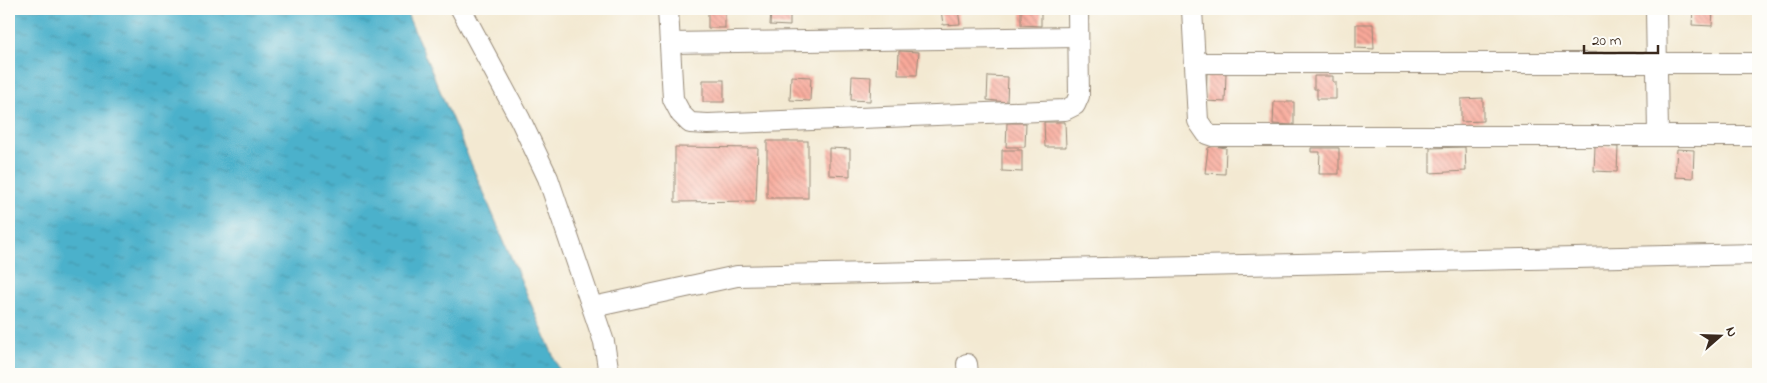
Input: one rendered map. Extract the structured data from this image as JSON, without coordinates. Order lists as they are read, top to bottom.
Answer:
{
  "scale_bar": "20 m",
  "north": "right"
}
